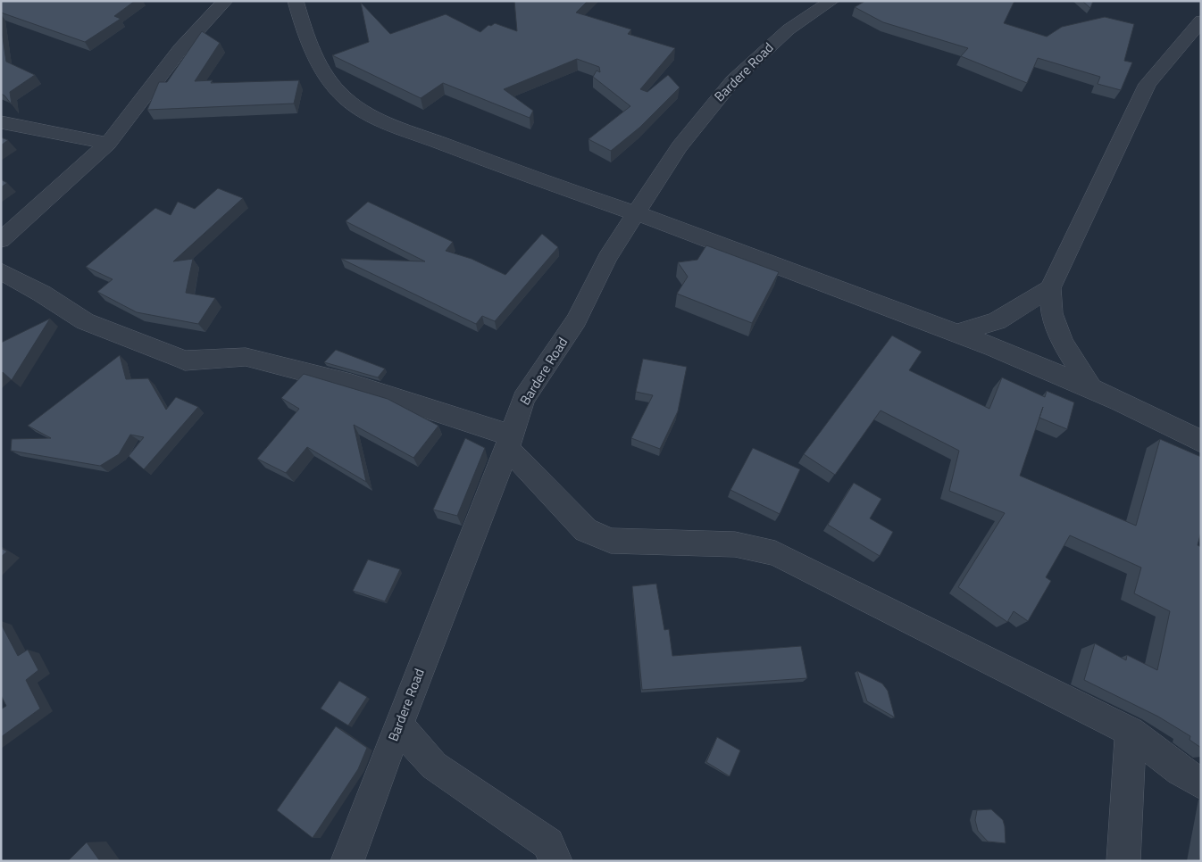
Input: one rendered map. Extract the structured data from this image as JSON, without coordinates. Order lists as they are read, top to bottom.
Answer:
{
  "streets": {
    "street": ["Bardere Road"]
  }
}
